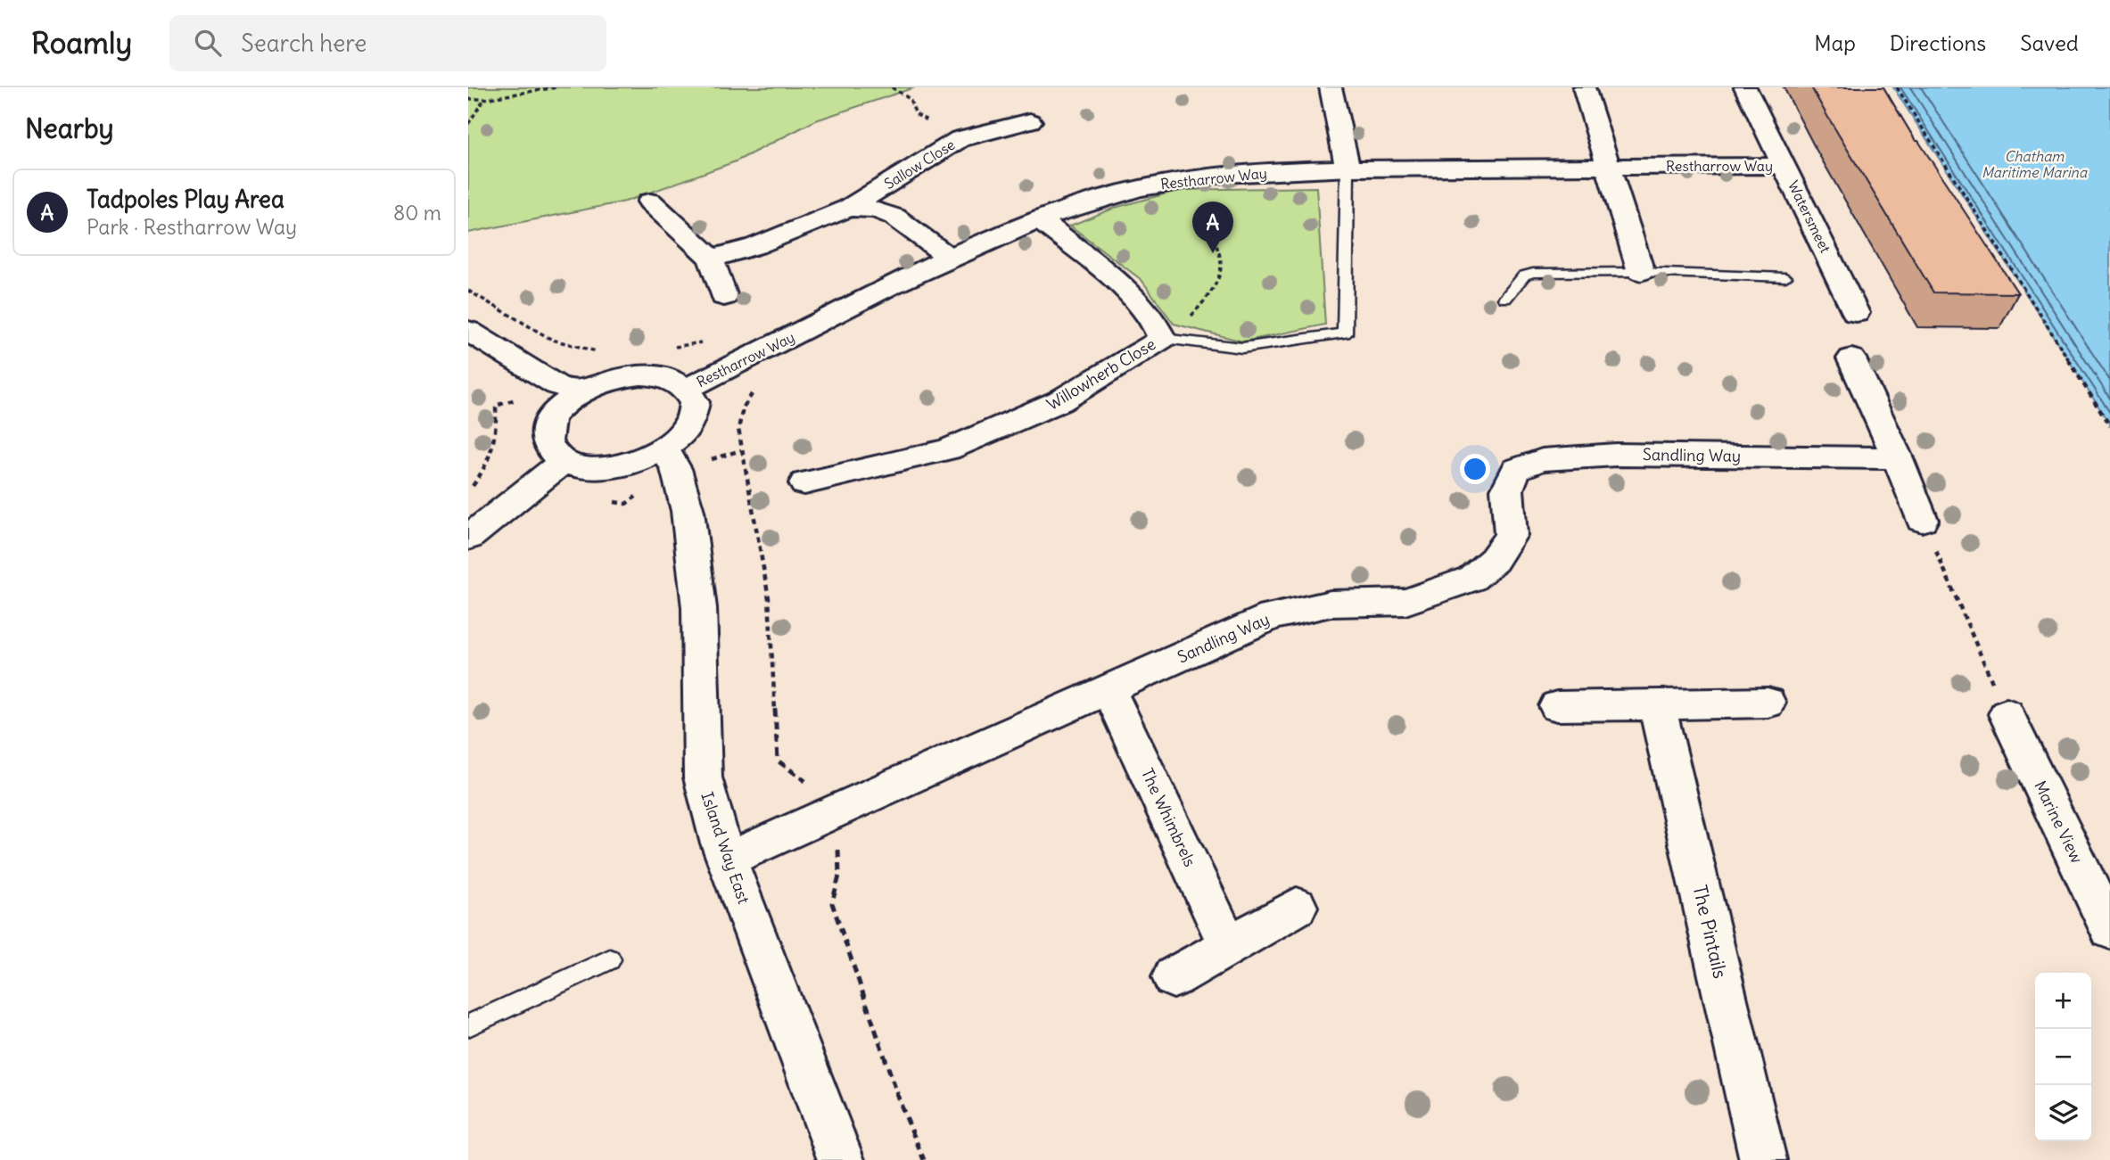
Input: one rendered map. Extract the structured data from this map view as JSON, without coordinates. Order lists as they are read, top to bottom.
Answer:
{
  "streets": {
    "street": [
      "Sallow Close",
      "Restharrow Way",
      "Watersmeet",
      "Willowherb Close",
      "Sandling Way",
      "The Whimbrels",
      "Marine View",
      "Island Way East",
      "The Pintails"
    ]
  },
  "crossings": [
    ["Sallow Close", "Restharrow Way"],
    ["Restharrow Way", "Watersmeet"],
    ["Restharrow Way", "Willowherb Close"],
    ["Restharrow Way", "Island Way East"],
    ["Sandling Way", "The Whimbrels"],
    ["Sandling Way", "Island Way East"]
  ],
  "water": ["Chatham Maritime Marina"],
  "page": {
    "header": "Roamly",
    "search": "Search here",
    "nav": ["Map", "Directions", "Saved"],
    "heading": "Nearby",
    "list": [
      {
        "mark": "A",
        "name": "Tadpoles Play Area",
        "note": "Park · Restharrow Way",
        "value": "80 m"
      }
    ],
    "pins": "A",
    "map_buttons": ["+", "−"]
  }
}
